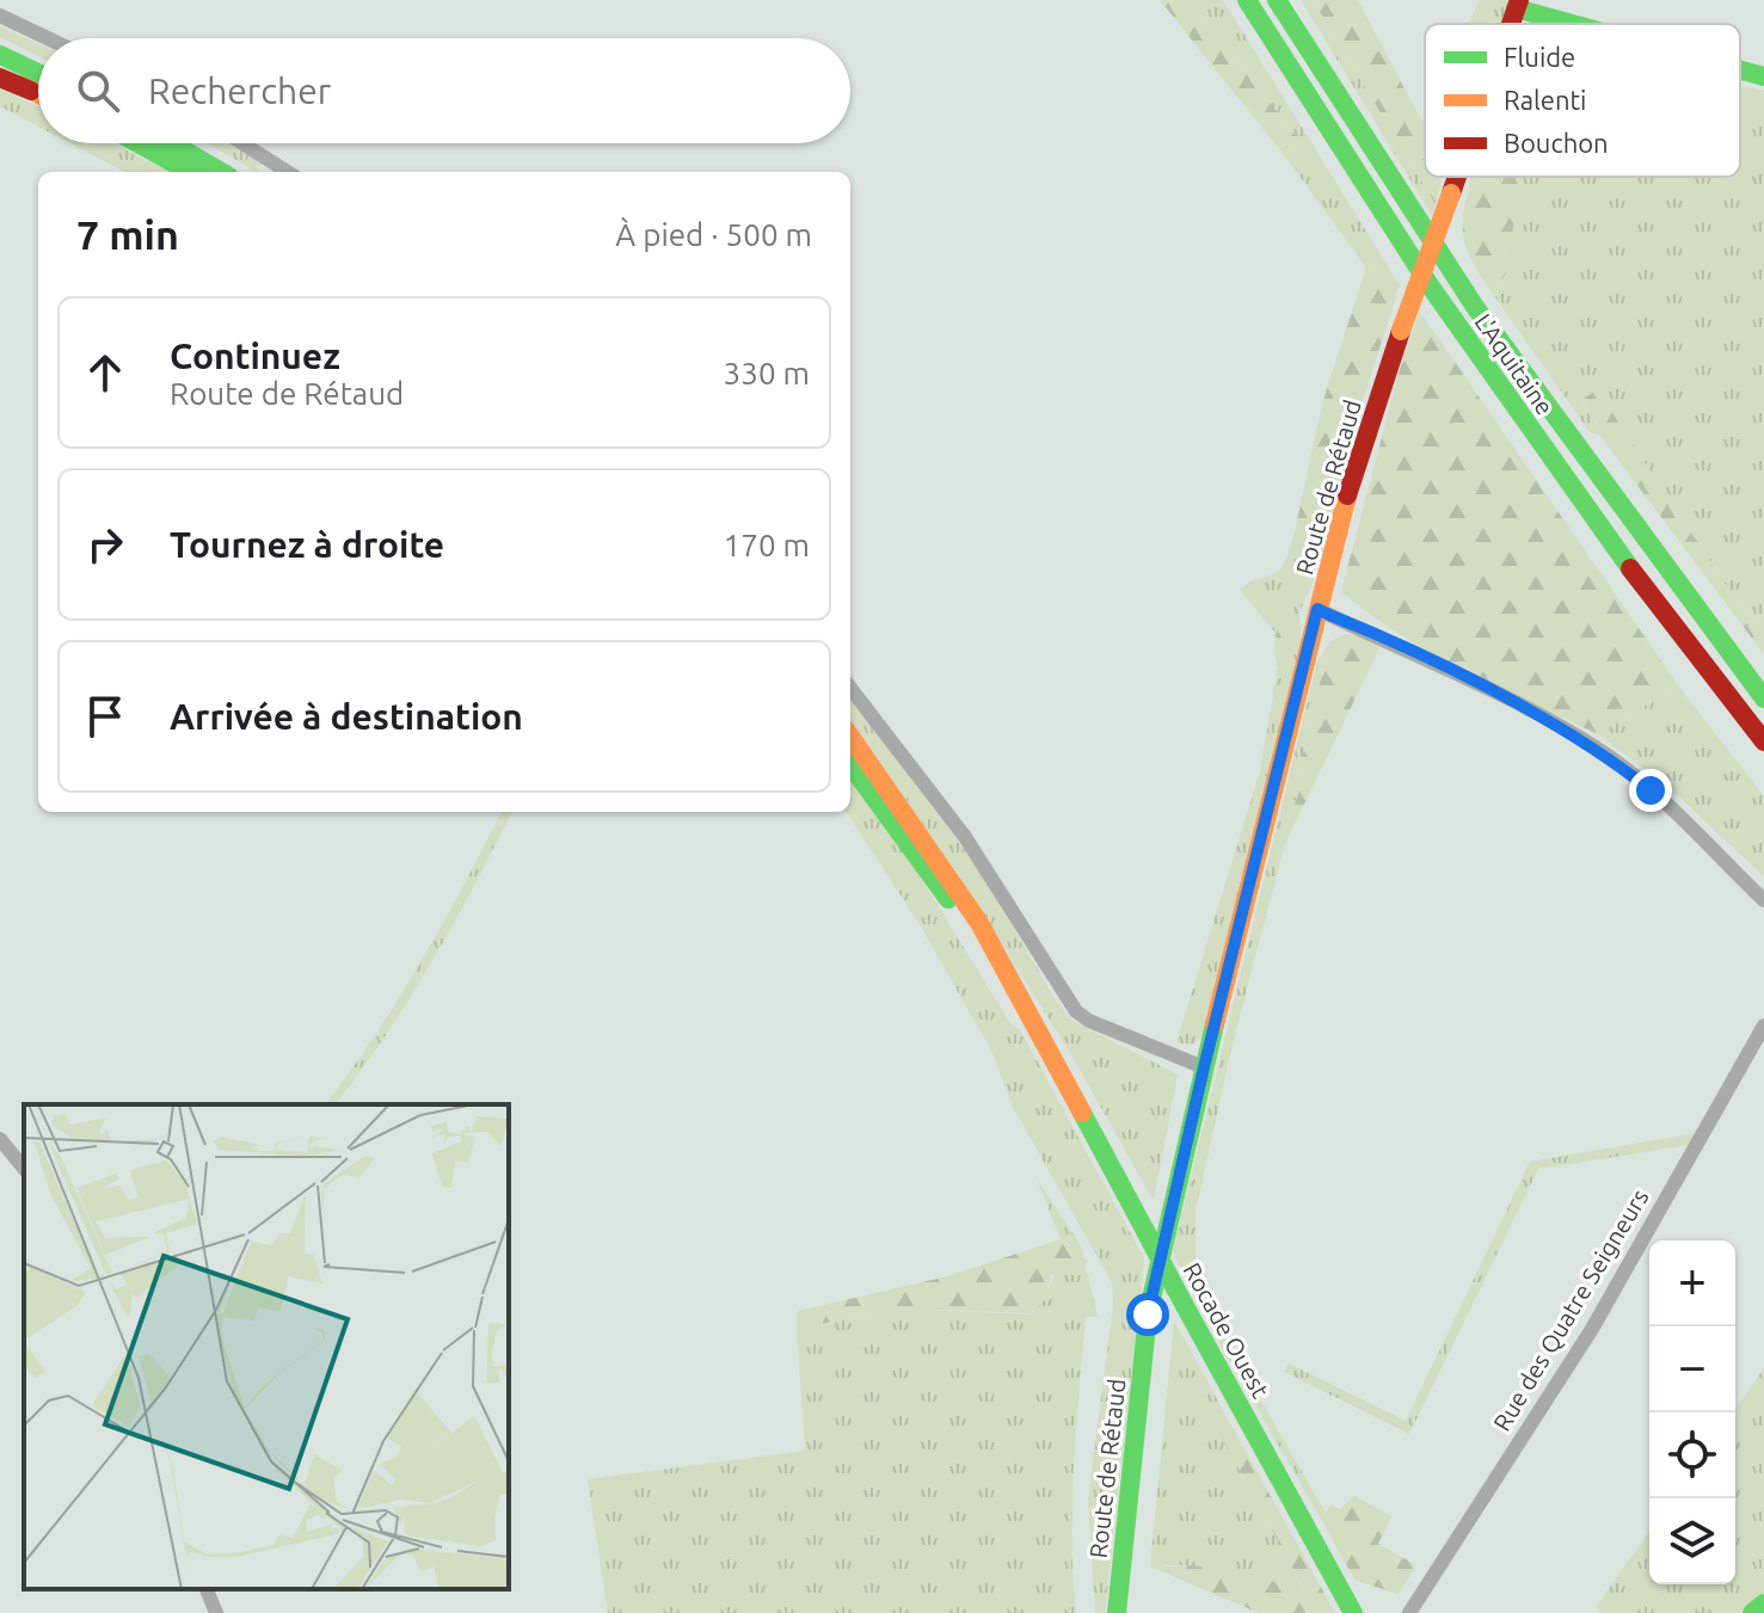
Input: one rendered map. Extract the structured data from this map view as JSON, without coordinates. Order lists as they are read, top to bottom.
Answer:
{
  "streets": {
    "main road": ["L'Aquitaine", "Route de Rétaud", "Rocade Ouest"],
    "street": ["Rue des Quatre Seigneurs"]
  },
  "legend": ["Fluide", "Ralenti", "Bouchon"],
  "page": {
    "search": "Rechercher",
    "heading": ["7 min", "À pied · 500 m"],
    "list": [
      ["Continuez", "Route de Rétaud", "330 m"],
      ["Tournez à droite", "170 m"],
      "Arrivée à destination"
    ],
    "map_buttons": ["+", "−"]
  }
}
